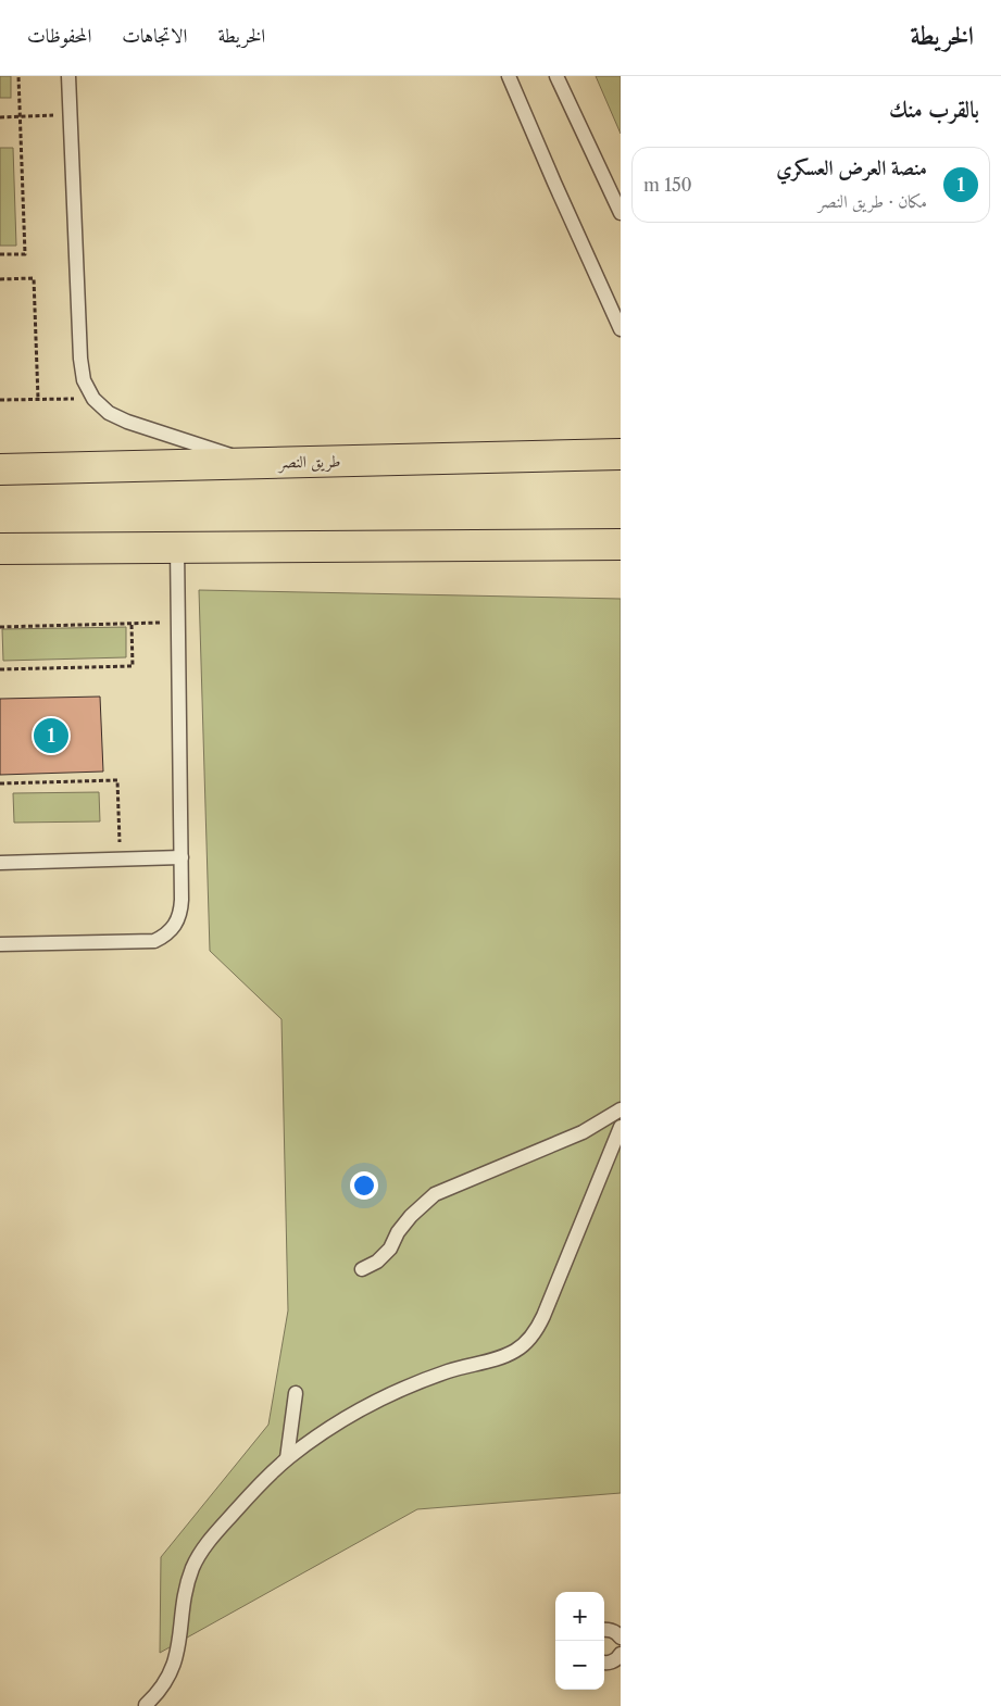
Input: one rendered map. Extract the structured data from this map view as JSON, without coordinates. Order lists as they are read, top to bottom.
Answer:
{
  "streets": {
    "highway": ["طريق النصر"]
  },
  "page": {
    "header": "الخريطة",
    "nav": ["الخريطة", "الاتجاهات", "المحفوظات"],
    "heading": "بالقرب منك",
    "list": [
      {
        "mark": "1",
        "name": "منصة العرض العسكري",
        "note": "مكان · طريق النصر",
        "value": "150 m"
      }
    ],
    "pins": "1",
    "map_buttons": ["+", "−"]
  }
}
